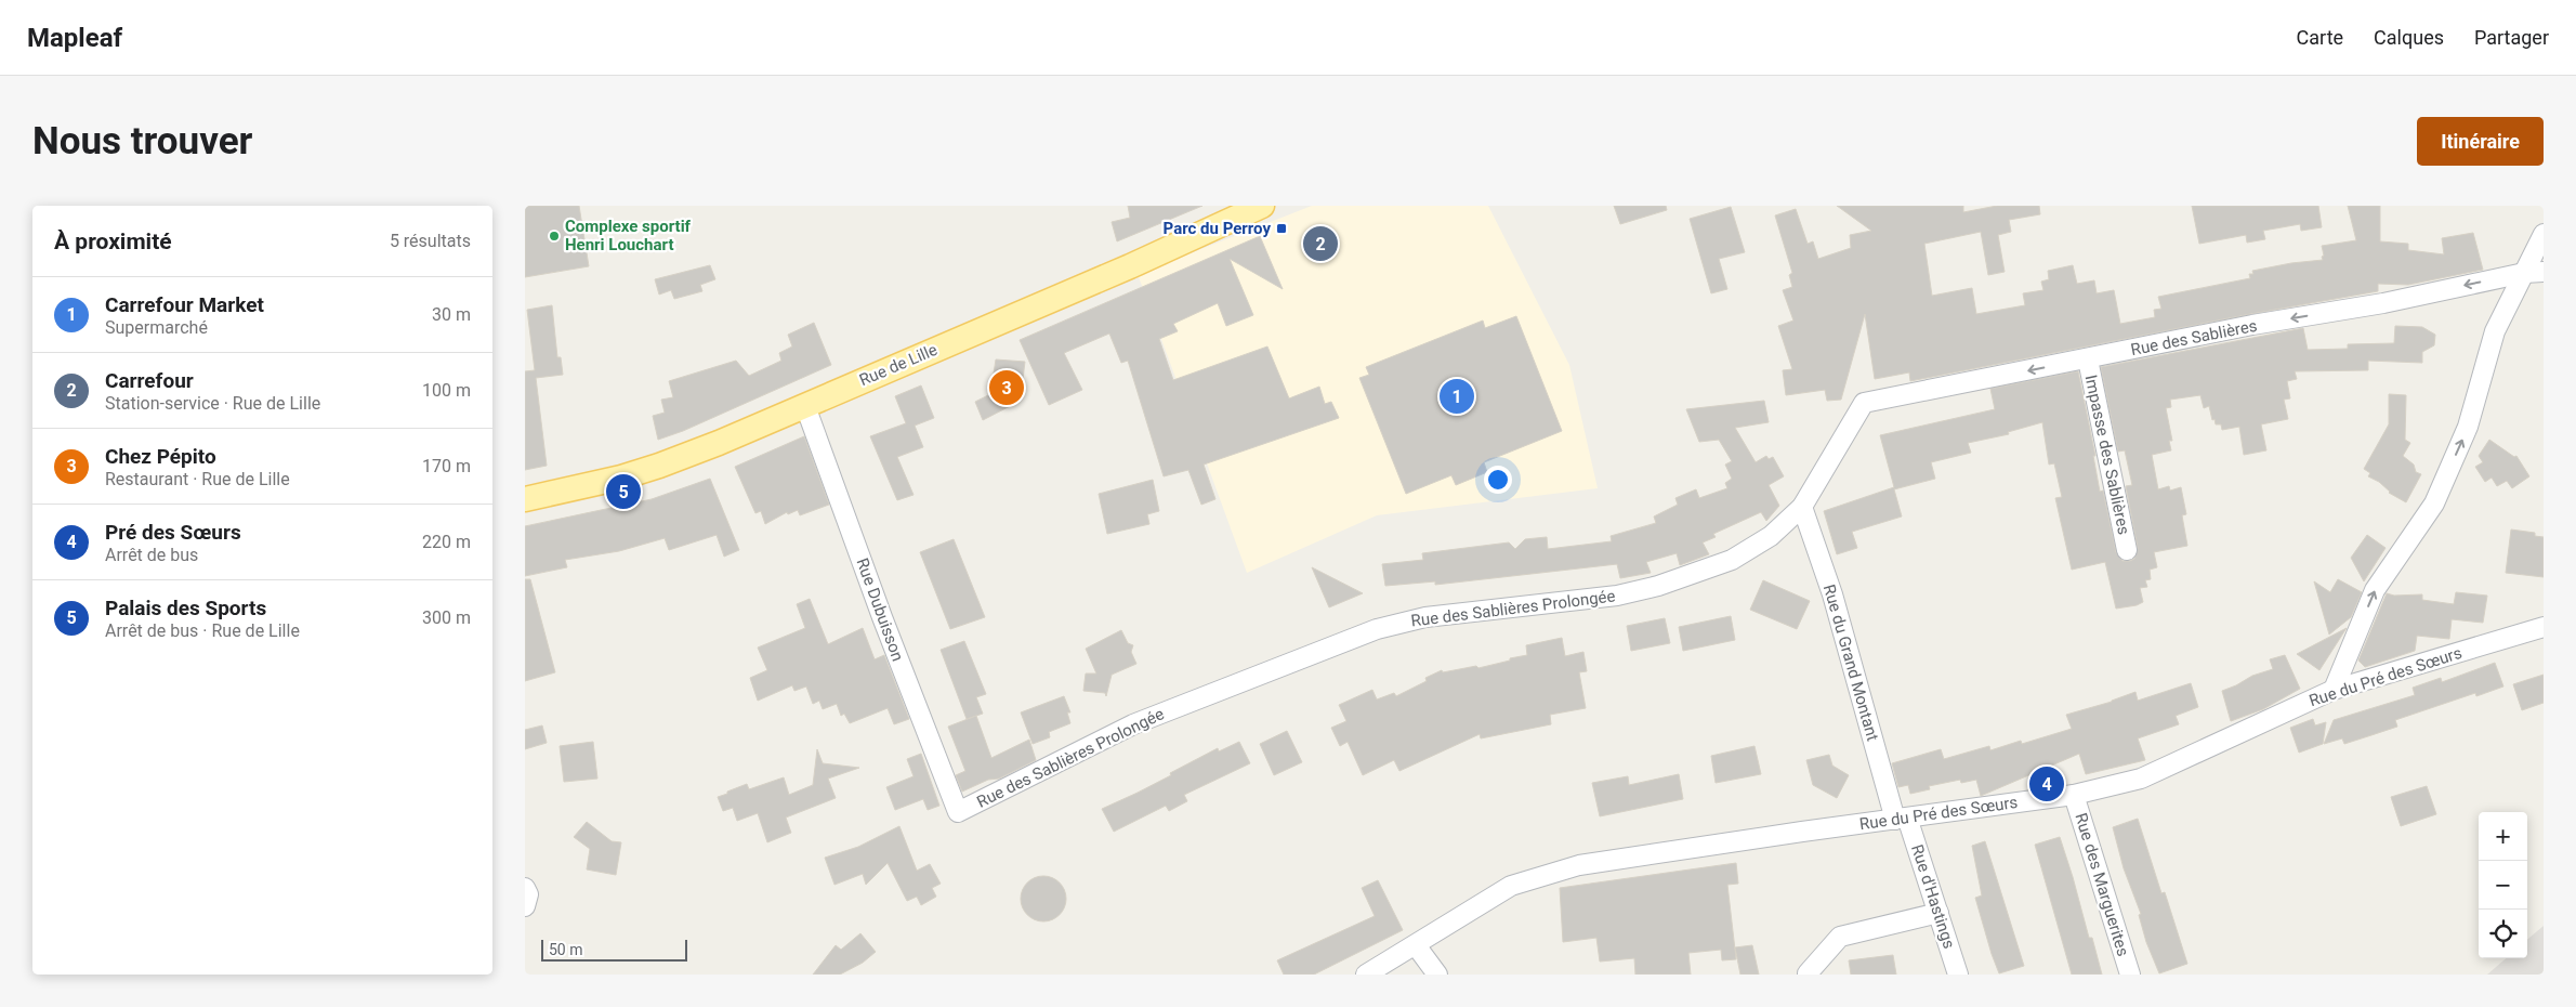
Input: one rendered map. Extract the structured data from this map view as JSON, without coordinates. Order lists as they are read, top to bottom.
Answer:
{
  "streets": {
    "main road": ["Rue de Lille"],
    "street": [
      "Rue des Sablières",
      "Impasse des Sablières",
      "Rue des Sablières Prolongée",
      "Rue Dubuisson",
      "Rue du Grand Montant",
      "Rue du Pré des Sœurs",
      "Rue des Marguerites",
      "Rue d'Hastings"
    ]
  },
  "crossings": [
    ["Rue des Sablières", "Impasse des Sablières"],
    ["Rue des Sablières", "Rue des Sablières Prolongée"],
    ["Rue de Lille", "Rue Dubuisson"],
    ["Rue des Sablières Prolongée", "Rue Dubuisson"],
    ["Rue des Sablières Prolongée", "Rue du Grand Montant"],
    ["Rue du Grand Montant", "Rue du Pré des Sœurs"],
    ["Rue du Grand Montant", "Rue d'Hastings"],
    ["Rue du Pré des Sœurs", "Rue des Marguerites"],
    ["Rue du Pré des Sœurs", "Rue d'Hastings"]
  ],
  "one_way": ["Rue des Sablières"],
  "places": {
    "transit": ["Parc du Perroy"],
    "other": ["Complexe sportif Henri Louchart"]
  },
  "scale_bar": "50 m",
  "page": {
    "header": "Mapleaf",
    "nav": ["Carte", "Calques", "Partager"],
    "buttons": "Itinéraire",
    "title": "Nous trouver",
    "heading": ["À proximité", "5 résultats"],
    "pins": [
      "2",
      "3",
      "1",
      "5",
      "4"
    ],
    "list": [
      {
        "mark": "1",
        "name": "Carrefour Market",
        "note": "Supermarché",
        "value": "30 m"
      },
      {
        "mark": "2",
        "name": "Carrefour",
        "note": "Station-service · Rue de Lille",
        "value": "100 m"
      },
      {
        "mark": "3",
        "name": "Chez Pépito",
        "note": "Restaurant · Rue de Lille",
        "value": "170 m"
      },
      {
        "mark": "4",
        "name": "Pré des Sœurs",
        "note": "Arrêt de bus",
        "value": "220 m"
      },
      {
        "mark": "5",
        "name": "Palais des Sports",
        "note": "Arrêt de bus · Rue de Lille",
        "value": "300 m"
      }
    ],
    "map_buttons": ["+", "−"],
    "scale": "50 m"
  }
}
